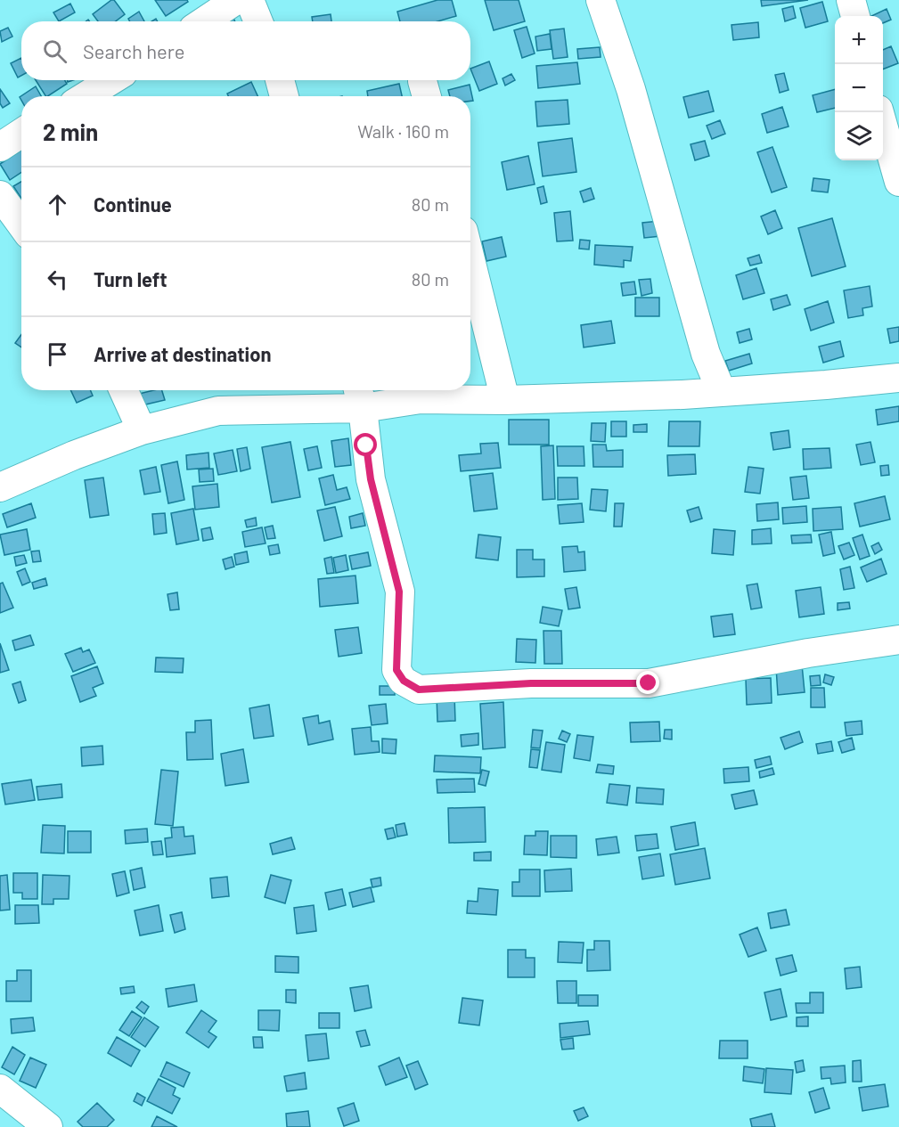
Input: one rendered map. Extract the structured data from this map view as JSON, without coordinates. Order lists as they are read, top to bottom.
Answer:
{
  "page": {
    "map_buttons": ["+", "−"],
    "search": "Search here",
    "heading": ["2 min", "Walk · 160 m"],
    "list": [
      ["Continue", "80 m"],
      ["Turn left", "80 m"],
      "Arrive at destination"
    ]
  }
}
